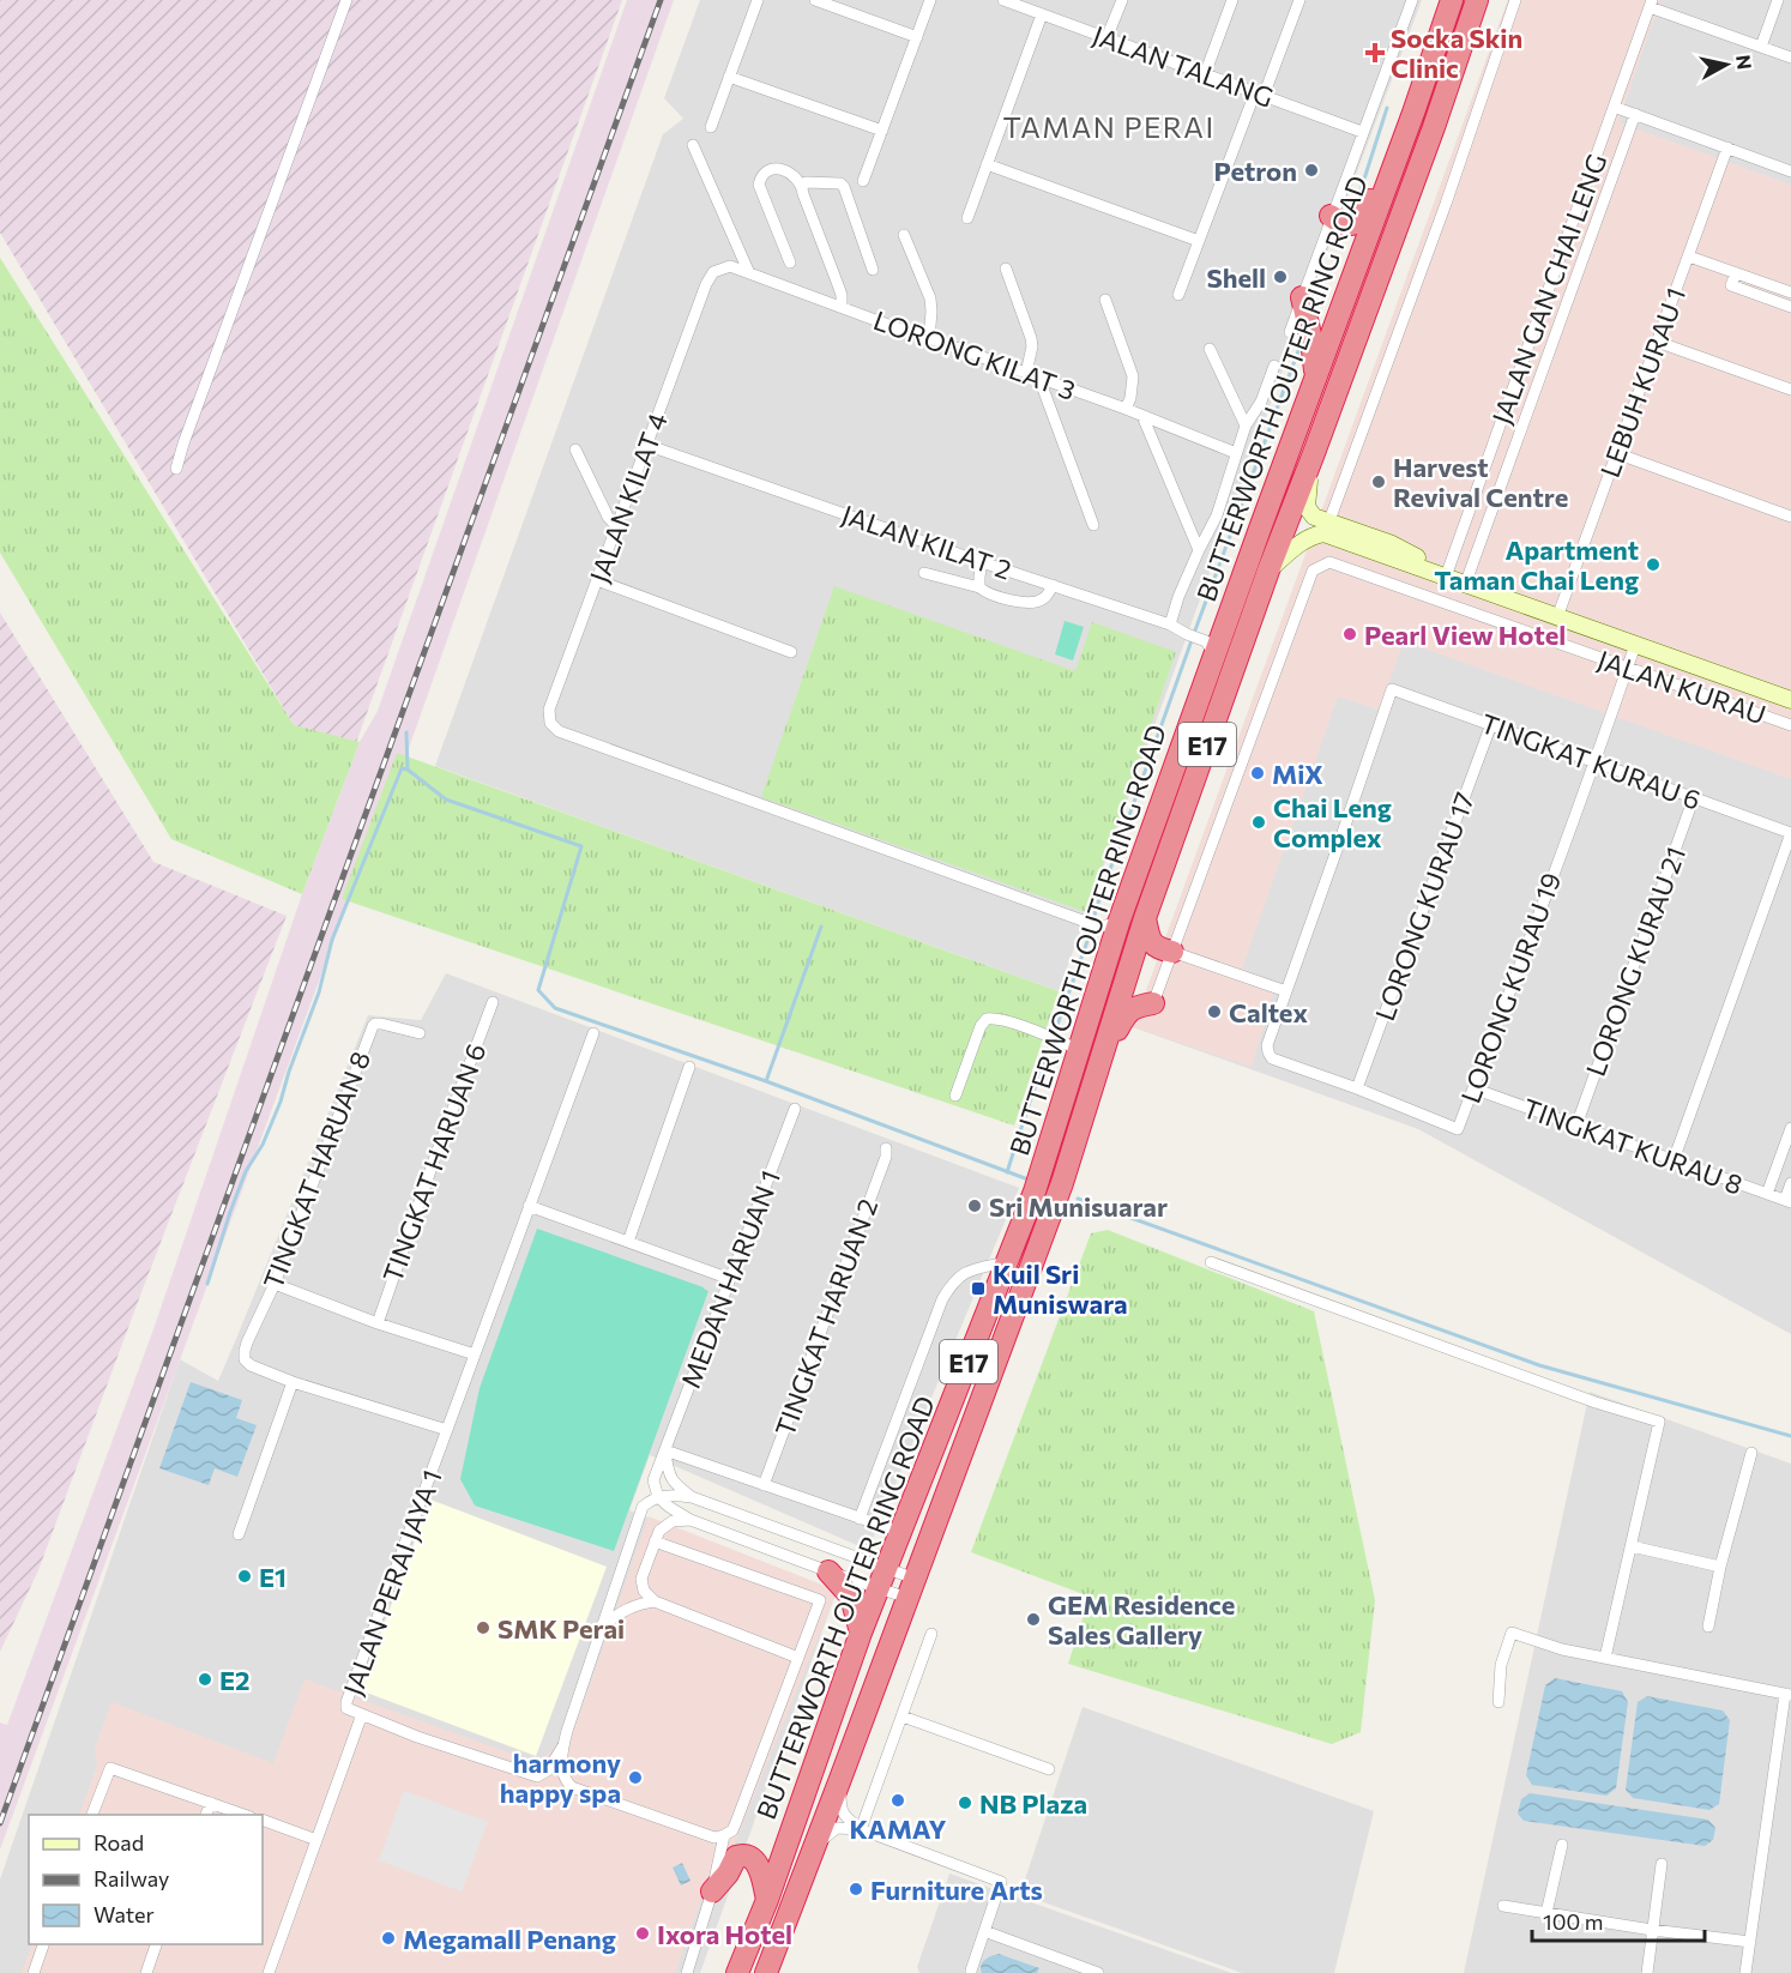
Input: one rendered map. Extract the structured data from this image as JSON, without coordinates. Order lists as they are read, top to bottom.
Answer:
{
  "streets": {
    "highway": ["BUTTERWORTH OUTER RING ROAD", "E17"],
    "street": [
      "JALAN TALANG",
      "JALAN GAN CHAI LENG",
      "LORONG KILAT 3",
      "LEBUH KURAU 1",
      "JALAN KILAT 4",
      "JALAN KILAT 2",
      "JALAN KURAU",
      "TINGKAT KURAU 6",
      "LORONG KURAU 17",
      "LORONG KURAU 21",
      "LORONG KURAU 19",
      "TINGKAT KURAU 8",
      "TINGKAT HARUAN 6",
      "TINGKAT HARUAN 8",
      "MEDAN HARUAN 1",
      "TINGKAT HARUAN 2",
      "JALAN PERAI JAYA 1"
    ]
  },
  "crossings": [
    ["JALAN GAN CHAI LENG", "JALAN KURAU"],
    ["LORONG KILAT 3", "JALAN KILAT 4"],
    ["LEBUH KURAU 1", "JALAN KURAU"],
    ["BUTTERWORTH OUTER RING ROAD", "JALAN KILAT 4"],
    ["BUTTERWORTH OUTER RING ROAD", "JALAN KILAT 2"],
    ["BUTTERWORTH OUTER RING ROAD", "JALAN KURAU"],
    ["JALAN KILAT 4", "JALAN KILAT 2"],
    ["JALAN KURAU", "LORONG KURAU 19"],
    ["TINGKAT KURAU 6", "LORONG KURAU 17"],
    ["TINGKAT KURAU 6", "LORONG KURAU 21"],
    ["TINGKAT KURAU 6", "LORONG KURAU 19"],
    ["LORONG KURAU 17", "LORONG KURAU 19"],
    ["LORONG KURAU 21", "TINGKAT KURAU 8"],
    ["LORONG KURAU 19", "TINGKAT KURAU 8"],
    ["MEDAN HARUAN 1", "JALAN PERAI JAYA 1"]
  ],
  "districts": ["TAMAN PERAI"],
  "places": {
    "health": ["Socka Skin Clinic"],
    "other": [
      "Petron",
      "Shell",
      "Harvest Revival Centre",
      "Apartment Taman Chai Leng",
      "Pearl View Hotel",
      "MiX",
      "Chai Leng Complex",
      "Caltex",
      "Sri Munisuarar",
      "E1",
      "GEM Residence Sales Gallery",
      "SMK Perai",
      "E2",
      "harmony happy spa",
      "KAMAY",
      "NB Plaza",
      "Furniture Arts",
      "Ixora Hotel",
      "Megamall Penang"
    ],
    "transit": ["Kuil Sri Muniswara"]
  },
  "legend": ["Road", "Railway", "Water"],
  "scale_bar": "100 m",
  "north": "right"
}
